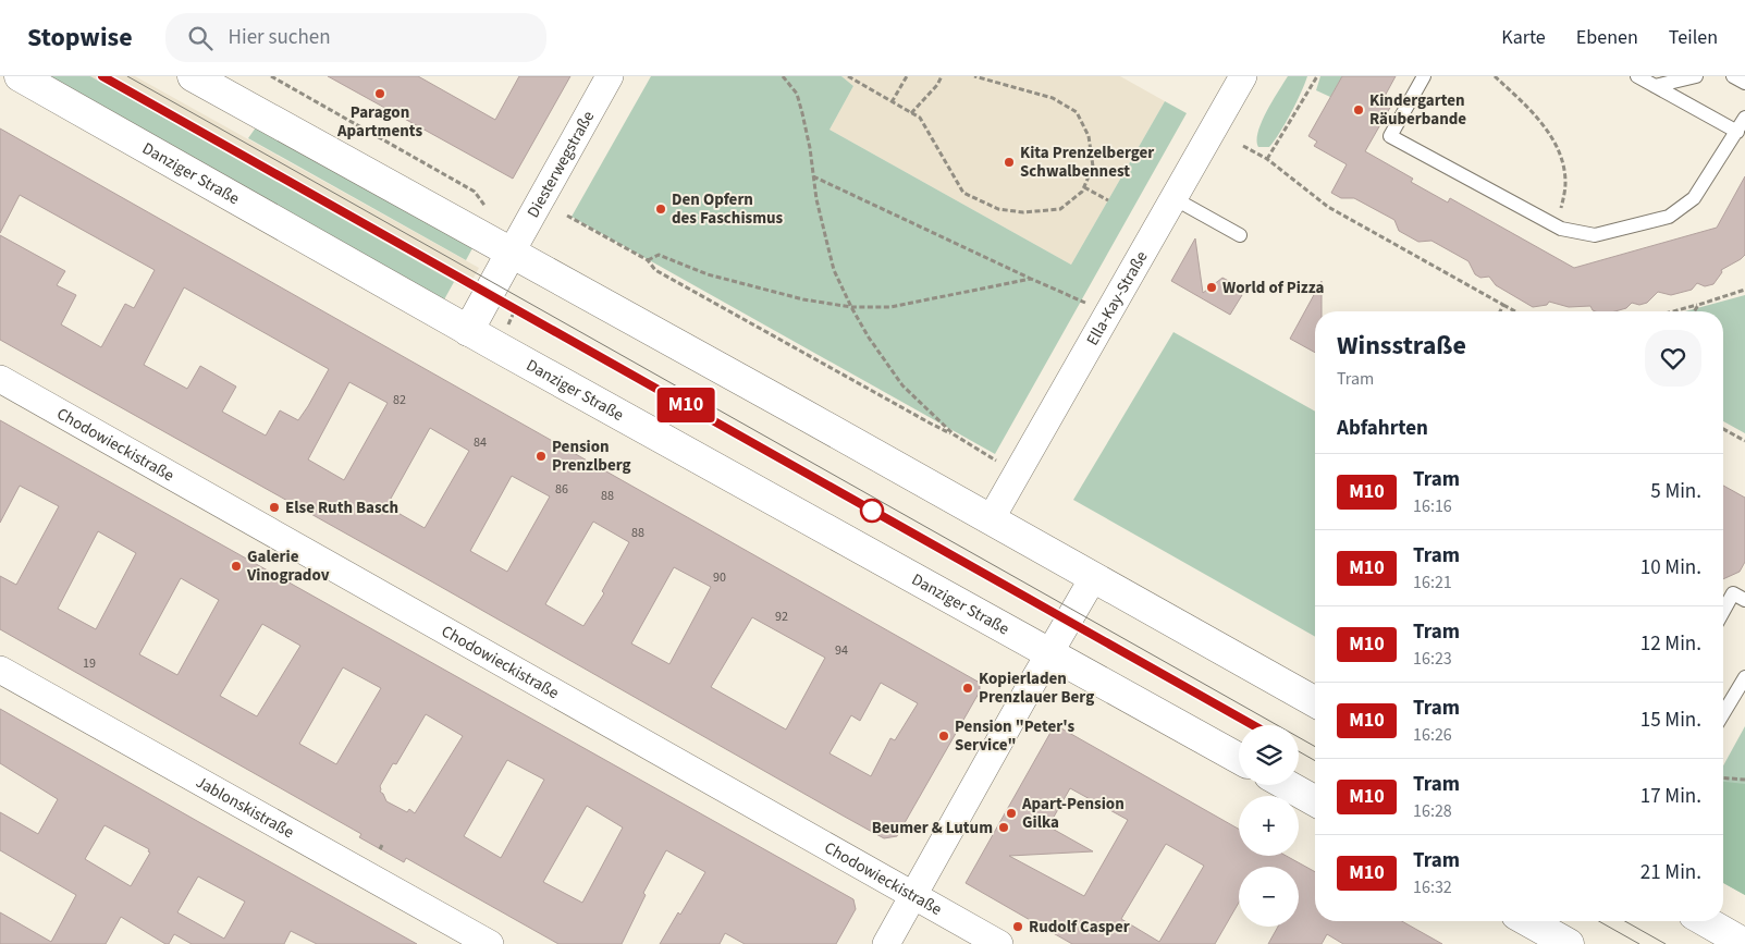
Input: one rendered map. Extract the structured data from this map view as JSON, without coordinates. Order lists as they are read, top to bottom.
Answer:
{
  "streets": {
    "main road": ["Danziger Straße"],
    "street": [
      "Diesterwegstraße",
      "Ella-Kay-Straße",
      "Chodowieckistraße",
      "Jablonskistraße"
    ]
  },
  "places": [
    "Paragon Apartments",
    "Kindergarten Räuberbande",
    "Kita Prenzelberger Schwalbennest",
    "Den Opfern des Faschismus",
    "World of Pizza",
    "Pension Prenzlberg",
    "Else Ruth Basch",
    "Galerie Vinogradov",
    "Kopierladen Prenzlauer Berg",
    "Pension \"Peter's Service\"",
    "Apart-Pension Gilka",
    "Beumer & Lutum",
    "Rudolf Casper"
  ],
  "lines": ["tram line M10"],
  "house_numbers": [
    "82",
    "84",
    "86",
    "88",
    "88",
    "90",
    "92",
    "94",
    "19"
  ],
  "page": {
    "header": "Stopwise",
    "search": "Hier suchen",
    "nav": ["Karte", "Ebenen", "Teilen"],
    "on_map": "M10",
    "heading": [
      ["Winsstraße", "Tram"],
      "Abfahrten"
    ],
    "list": [
      {
        "mark": "M10",
        "name": "Tram",
        "note": "16:16",
        "value": "5 Min."
      },
      {
        "mark": "M10",
        "name": "Tram",
        "note": "16:21",
        "value": "10 Min."
      },
      {
        "mark": "M10",
        "name": "Tram",
        "note": "16:23",
        "value": "12 Min."
      },
      {
        "mark": "M10",
        "name": "Tram",
        "note": "16:26",
        "value": "15 Min."
      },
      {
        "mark": "M10",
        "name": "Tram",
        "note": "16:28",
        "value": "17 Min."
      },
      {
        "mark": "M10",
        "name": "Tram",
        "note": "16:32",
        "value": "21 Min."
      }
    ],
    "map_buttons": ["+", "−"]
  }
}
